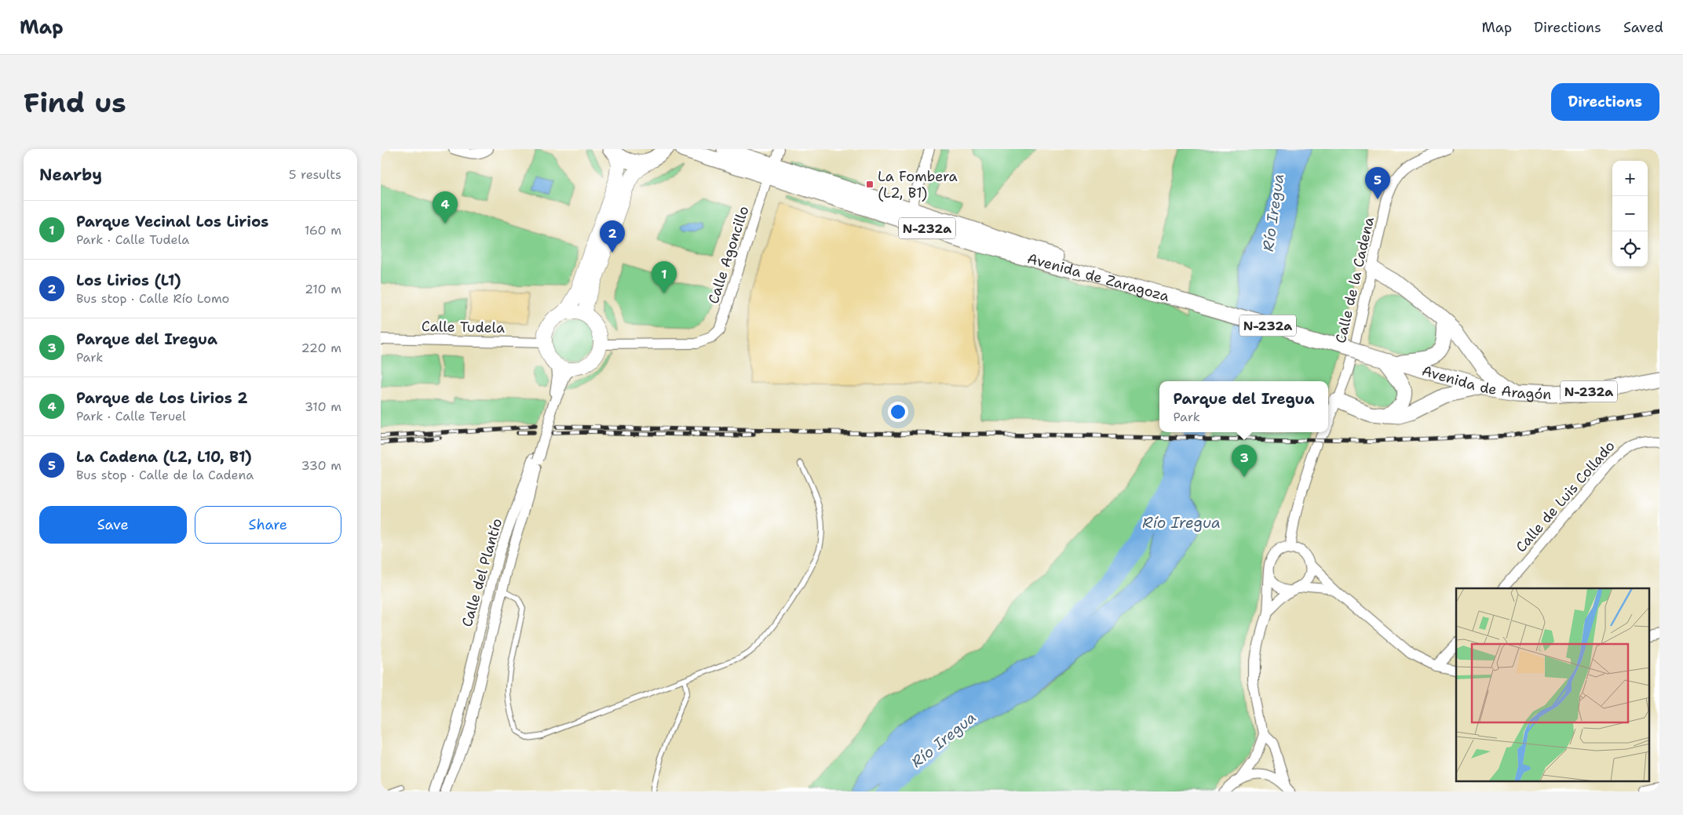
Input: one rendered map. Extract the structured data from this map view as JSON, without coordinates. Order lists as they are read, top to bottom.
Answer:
{
  "streets": {
    "main road": ["N-232a", "Avenida de Zaragoza", "Avenida de Aragón"],
    "street": [
      "Calle Agoncillo",
      "Calle de la Cadena",
      "Calle Tudela",
      "Calle de Luis Collado",
      "Calle del Plantío"
    ]
  },
  "crossings": [
    ["N-232a", "Avenida de Zaragoza"],
    ["N-232a", "Avenida de Aragón"],
    ["Calle Agoncillo", "Avenida de Zaragoza"],
    ["Calle Agoncillo", "Calle Tudela"],
    ["Calle Agoncillo", "Calle del Plantío"],
    ["Calle Tudela", "Calle del Plantío"]
  ],
  "water": ["Río Iregua"],
  "places": {
    "transit": ["La Fombera (L2, B1)"]
  },
  "page": {
    "header": "Map",
    "nav": ["Map", "Directions", "Saved"],
    "buttons": [
      "Directions",
      ["Save", "Share"]
    ],
    "title": "Find us",
    "heading": ["Nearby", "5 results"],
    "map_buttons": ["+", "−"],
    "pins": [
      "5",
      "4",
      "2",
      "1",
      "3"
    ],
    "list": [
      {
        "mark": "1",
        "name": "Parque Vecinal Los Lirios",
        "note": "Park · Calle Tudela",
        "value": "160 m"
      },
      {
        "mark": "2",
        "name": "Los Lirios (L1)",
        "note": "Bus stop · Calle Río Lomo",
        "value": "210 m"
      },
      {
        "mark": "3",
        "name": "Parque del Iregua",
        "note": "Park",
        "value": "220 m"
      },
      {
        "mark": "4",
        "name": "Parque de Los Lirios 2",
        "note": "Park · Calle Teruel",
        "value": "310 m"
      },
      {
        "mark": "5",
        "name": "La Cadena (L2, L10, B1)",
        "note": "Bus stop · Calle de la Cadena",
        "value": "330 m"
      }
    ],
    "popup": ["Parque del Iregua", "Park"]
  }
}
